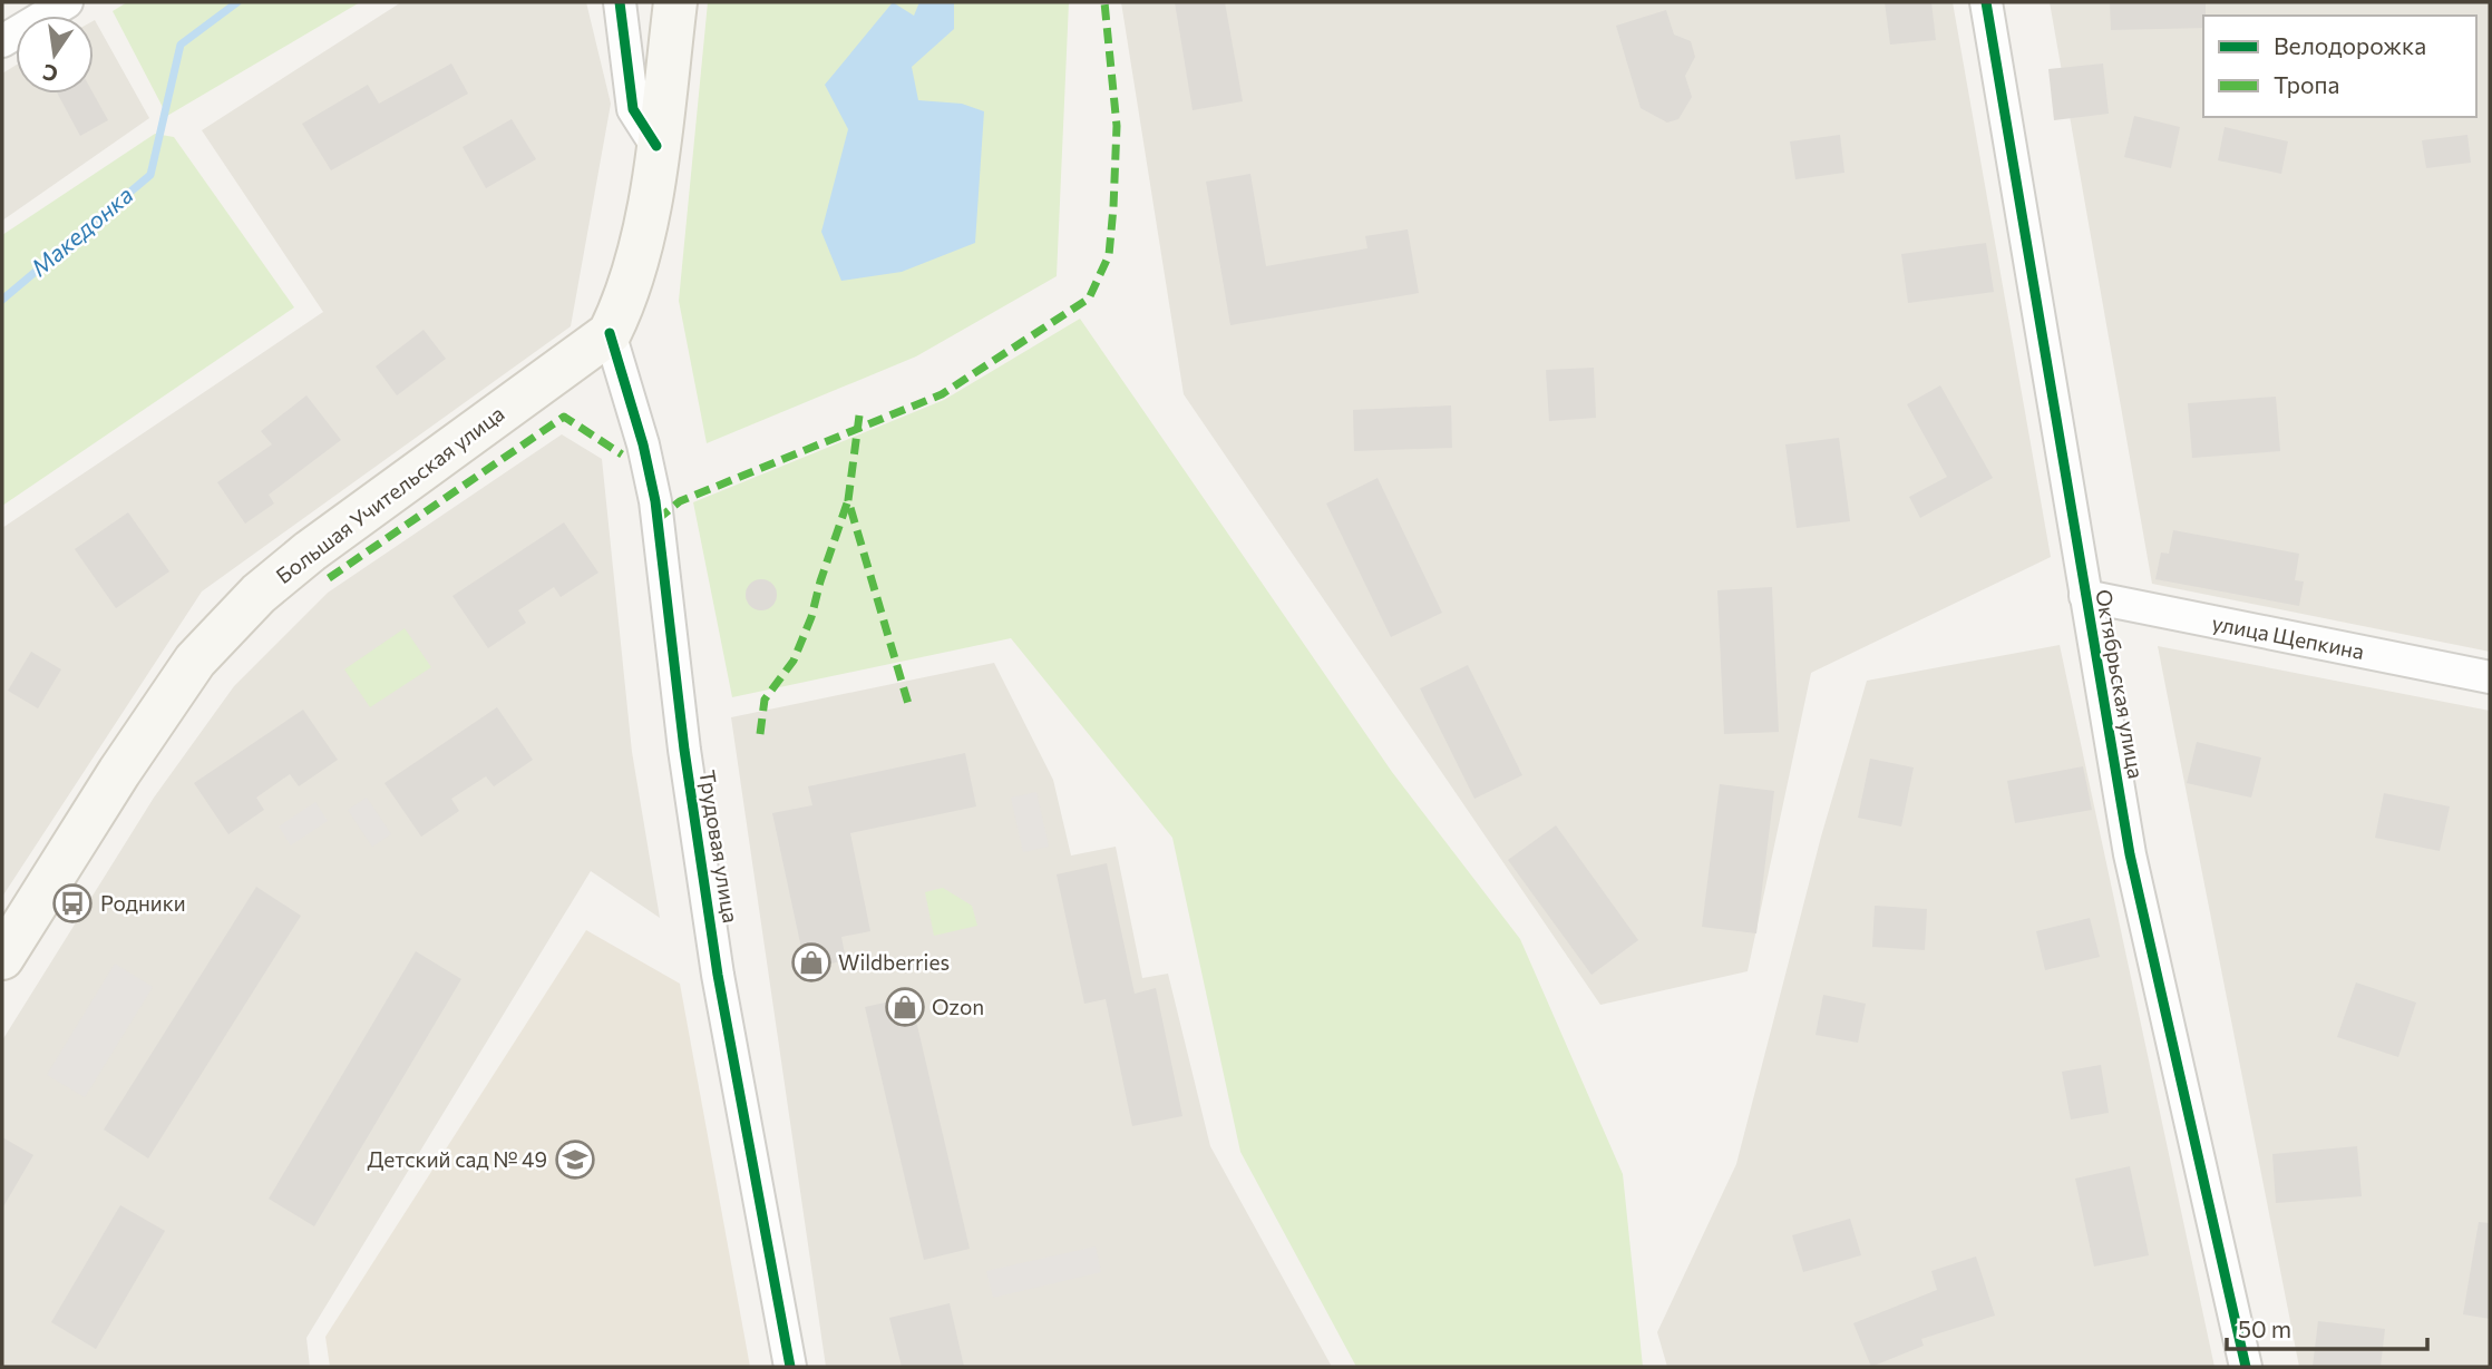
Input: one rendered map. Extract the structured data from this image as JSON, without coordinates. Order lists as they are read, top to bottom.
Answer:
{
  "streets": {
    "main road": ["Большая Учительская улица"],
    "street": ["улица Щепкина", "Октябрьская улица", "Трудовая улица"]
  },
  "crossings": [
    ["Большая Учительская улица", "Трудовая улица"],
    ["улица Щепкина", "Октябрьская улица"]
  ],
  "water": ["Македонка"],
  "places": {
    "bus stop": ["Родники"],
    "shop": ["Wildberries", "Ozon"],
    "school or university": ["Детский сад № 49"]
  },
  "legend": ["Велодорожка", "Тропа"],
  "scale_bar": "50 m",
  "north": "bottom"
}
